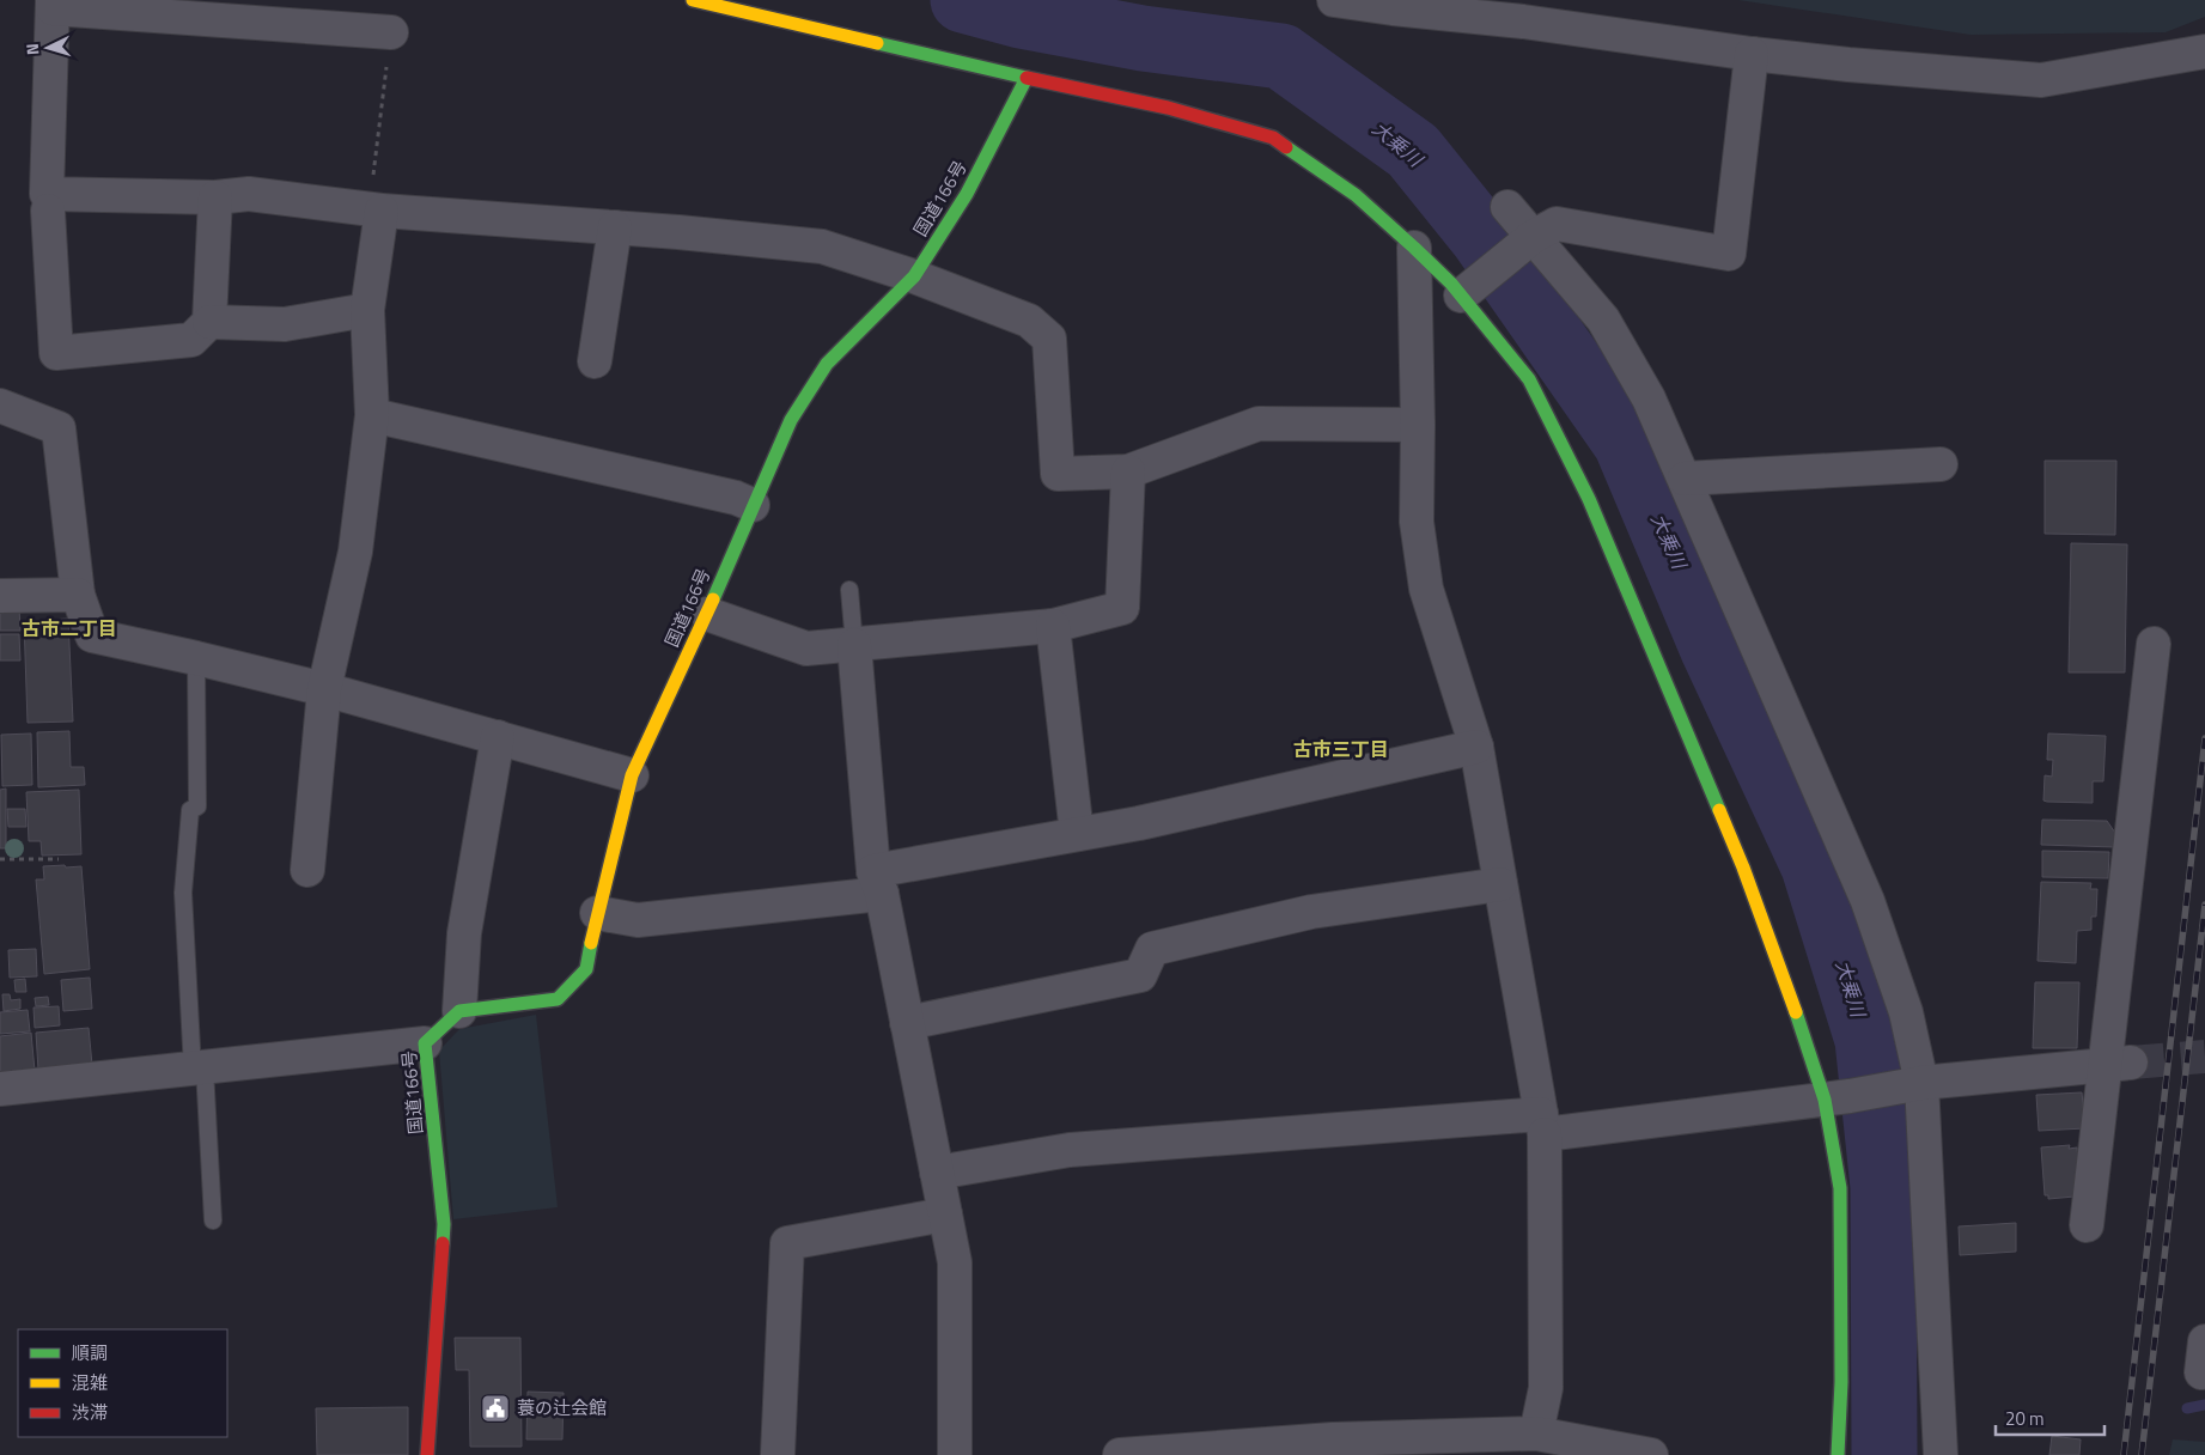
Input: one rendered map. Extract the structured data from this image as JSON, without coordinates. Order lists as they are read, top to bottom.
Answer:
{
  "streets": {
    "main road": ["国道166号"]
  },
  "districts": ["古市二丁目", "古市三丁目"],
  "water": ["大乗川"],
  "places": {
    "public building": ["蓑の辻会館"]
  },
  "legend": ["順調", "混雑", "渋滞"],
  "scale_bar": "20 m",
  "north": "left"
}
